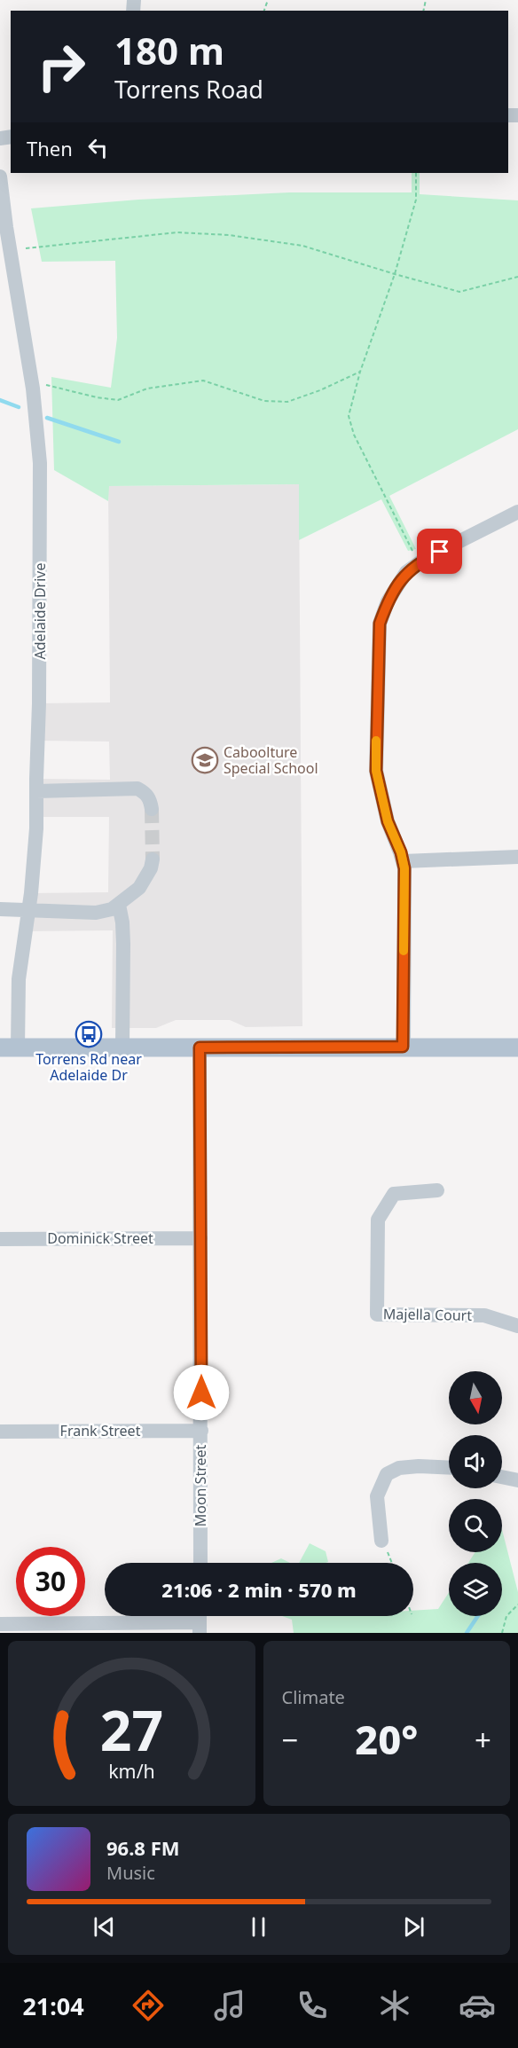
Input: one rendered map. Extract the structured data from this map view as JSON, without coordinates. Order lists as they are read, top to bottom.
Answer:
{
  "streets": {
    "street": [
      "Adelaide Drive",
      "Dominick Street",
      "Majella Court",
      "Frank Street",
      "Moon Street"
    ]
  },
  "crossings": [
    ["Dominick Street", "Moon Street"],
    ["Frank Street", "Moon Street"]
  ],
  "places": {
    "school or university": ["Caboolture Special School"],
    "bus stop": ["Torrens Rd near Adelaide Dr"]
  },
  "north": "bottom",
  "page": {
    "turn": ["180 m", "Torrens Road"],
    "then": "Then",
    "limit": "30",
    "trip": "21:06 · 2 min · 570 m",
    "tile": "Climate",
    "heat": ["−", "20°", "+"],
    "song": ["96.8 FM", "Music"],
    "tabs": "21:04",
    "gauge": ["27", "km/h"]
  }
}
